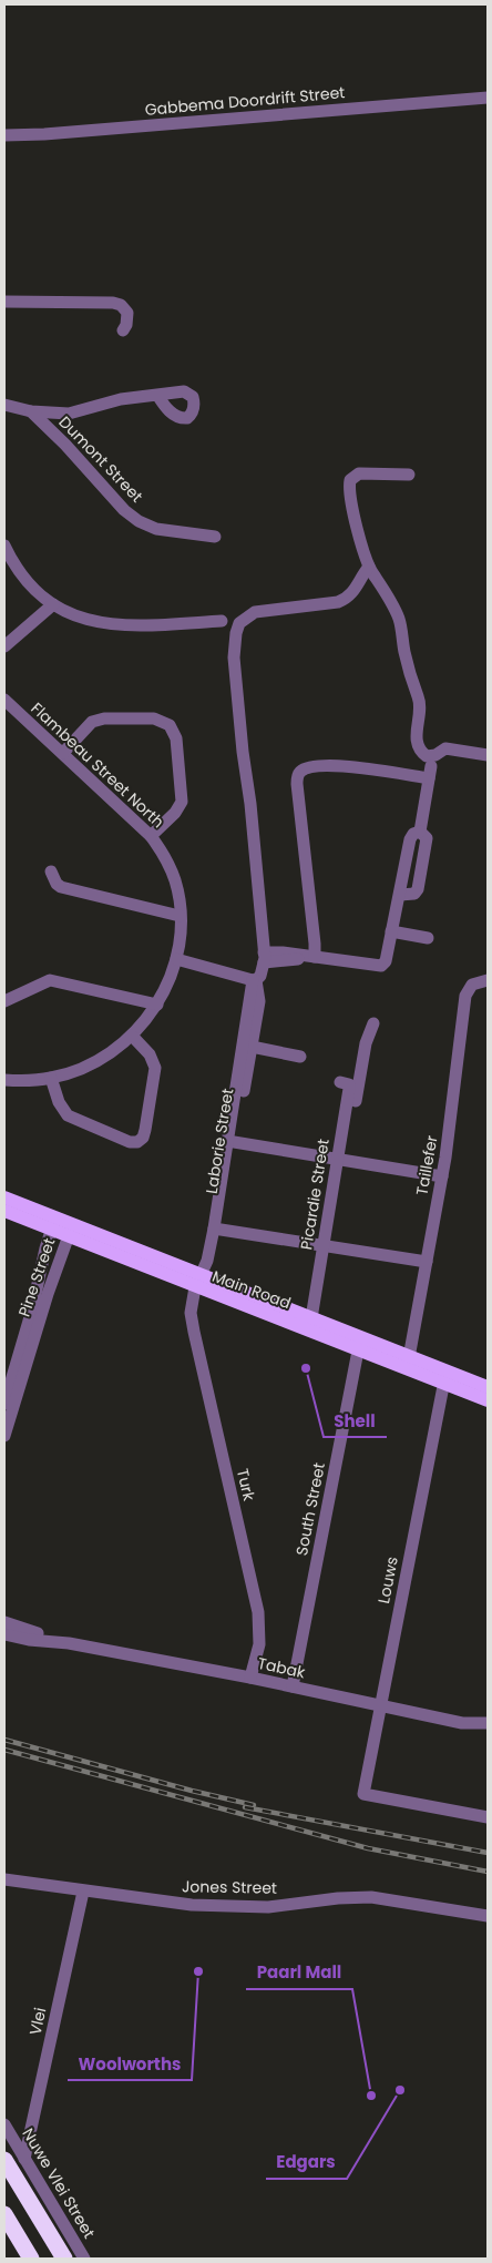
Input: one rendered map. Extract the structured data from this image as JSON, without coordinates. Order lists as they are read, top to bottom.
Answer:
{
  "streets": {
    "main road": ["Main Road"],
    "street": [
      "Gabbema Doordrift Street",
      "Dumont Street",
      "Flambeau Street North",
      "Laborie Street",
      "Taillefer",
      "Picardie Street",
      "Pine Street",
      "Turk",
      "South Street",
      "Louws",
      "Tabak",
      "Jones Street",
      "Vlei",
      "Nuwe Vlei Street"
    ]
  },
  "crossings": [
    ["Laborie Street", "Main Road"],
    ["Laborie Street", "Turk"],
    ["Taillefer", "Main Road"],
    ["Picardie Street", "Main Road"],
    ["Pine Street", "Main Road"],
    ["Main Road", "Turk"],
    ["Main Road", "South Street"],
    ["Main Road", "Louws"],
    ["Turk", "Tabak"],
    ["South Street", "Tabak"],
    ["Louws", "Tabak"],
    ["Jones Street", "Vlei"],
    ["Vlei", "Nuwe Vlei Street"]
  ],
  "places": [
    "Shell",
    "Woolworths",
    "Edgars",
    "Paarl Mall"
  ]
}
